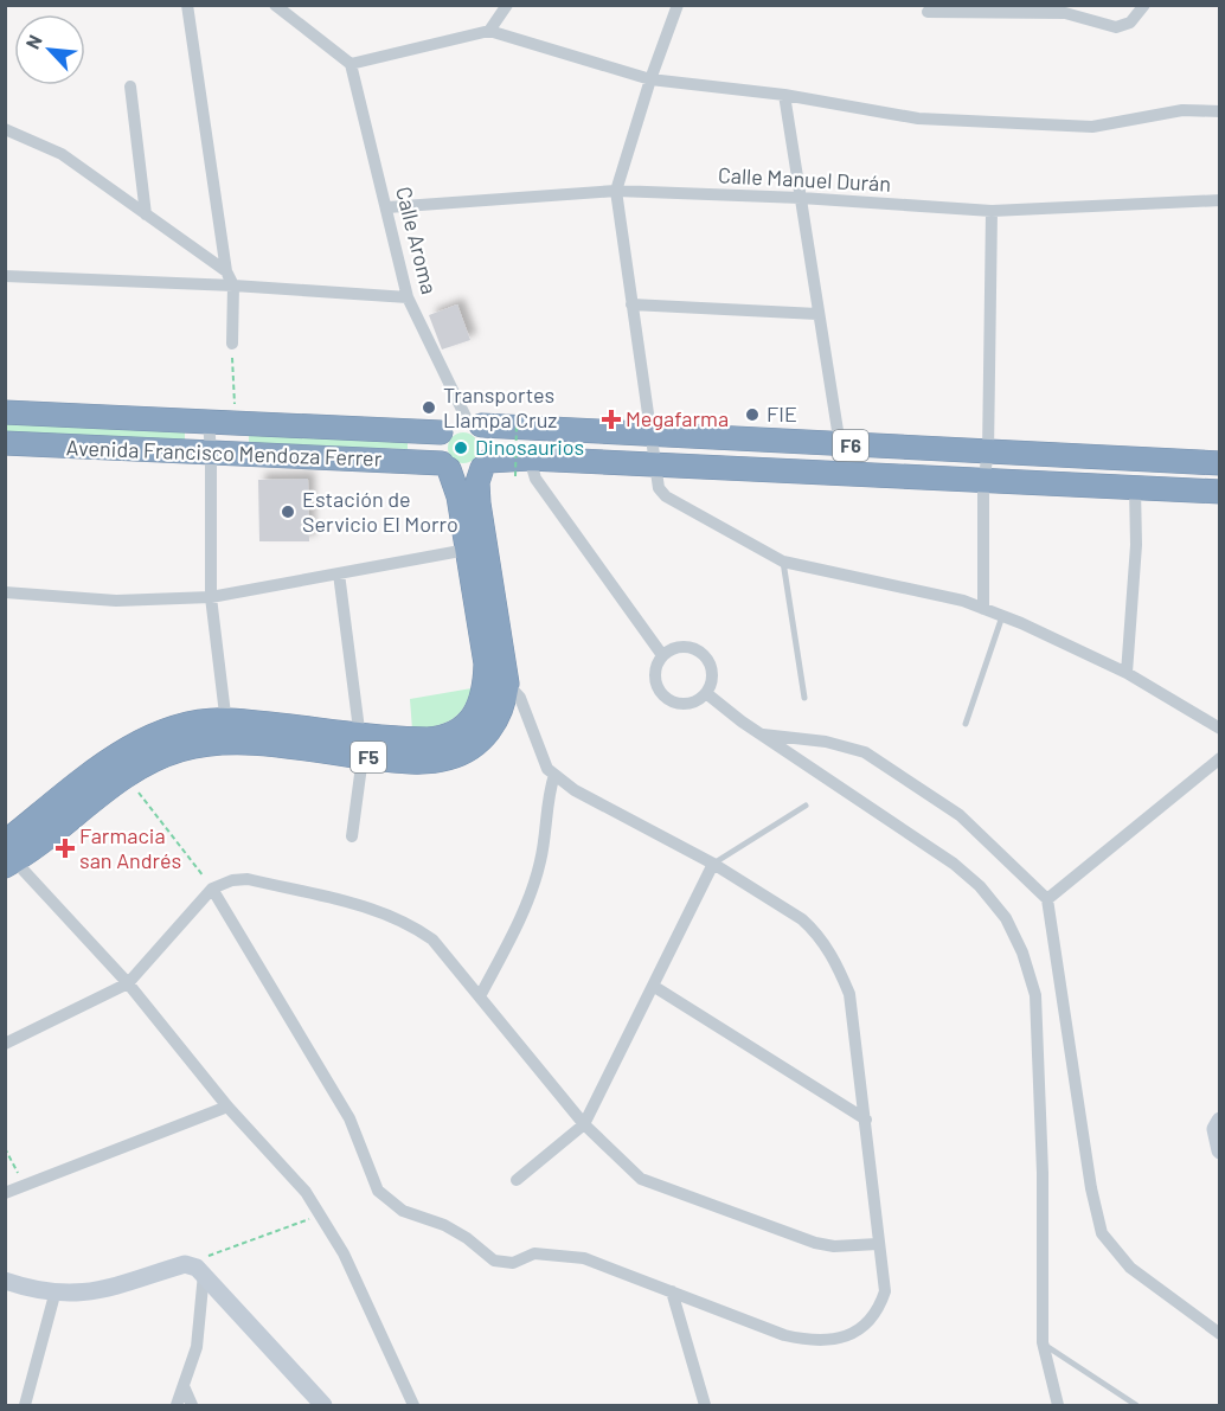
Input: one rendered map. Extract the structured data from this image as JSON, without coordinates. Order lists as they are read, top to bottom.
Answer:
{
  "streets": {
    "highway": ["F6", "Avenida Francisco Mendoza Ferrer", "F5"],
    "street": ["Calle Manuel Durán", "Calle Aroma"]
  },
  "crossings": [
    ["Calle Manuel Durán", "Calle Aroma"],
    ["Calle Aroma", "F6"],
    ["Calle Aroma", "Avenida Francisco Mendoza Ferrer"],
    ["Calle Aroma", "F5"],
    ["F6", "Avenida Francisco Mendoza Ferrer"],
    ["F6", "F5"],
    ["Avenida Francisco Mendoza Ferrer", "F5"]
  ],
  "places": {
    "other": [
      "Transportes Llampa Cruz",
      "FIE",
      "Dinosaurios",
      "Estación de Servicio El Morro"
    ],
    "health": ["Megafarma", "Farmacia san Andrés"]
  },
  "north": "top left"
}
